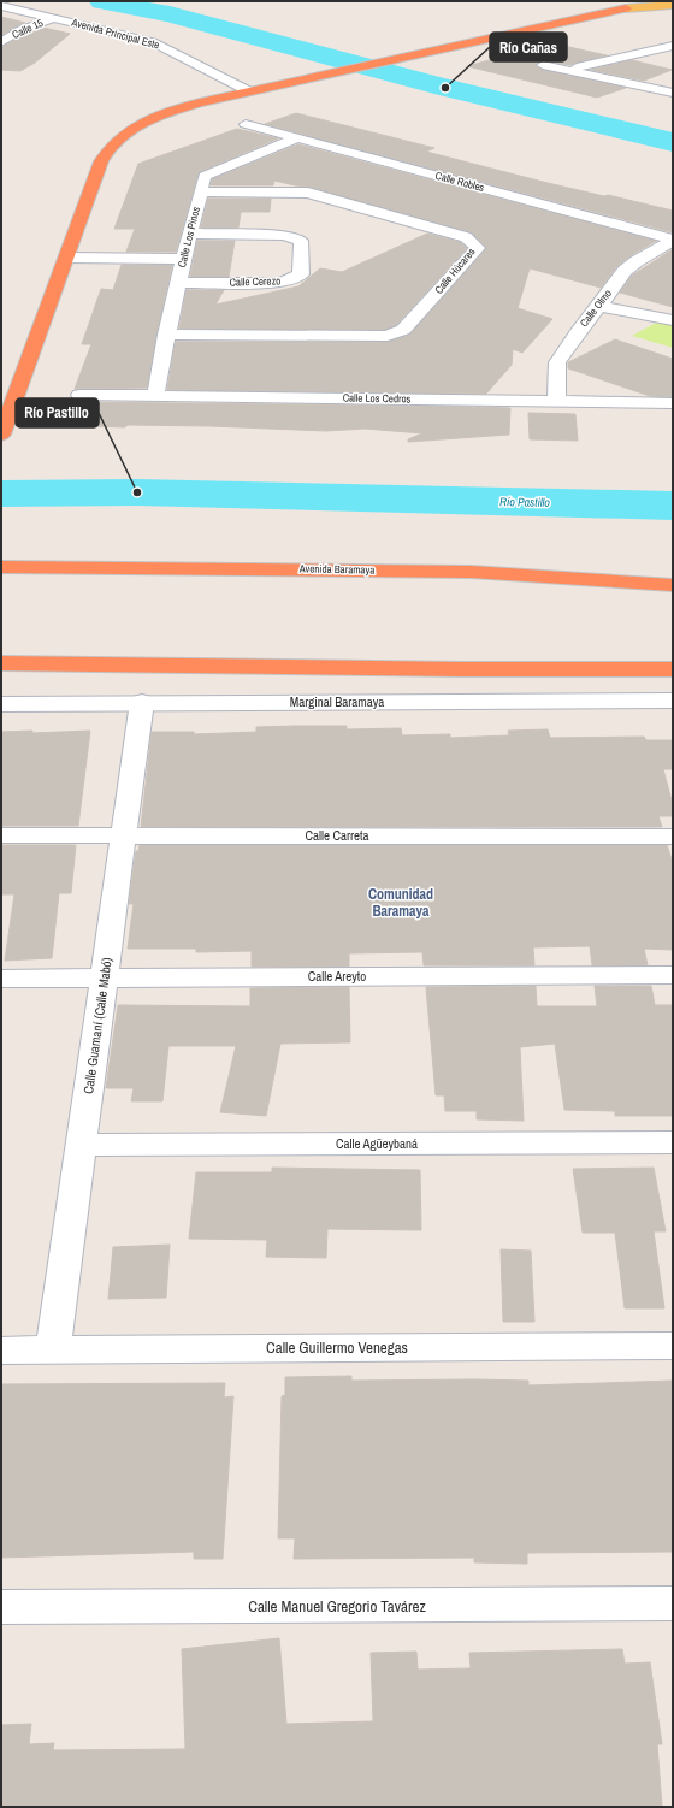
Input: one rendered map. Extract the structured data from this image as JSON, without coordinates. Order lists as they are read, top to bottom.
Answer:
{
  "streets": {
    "highway": ["Avenida Baramaya"],
    "street": [
      "Calle 15",
      "Avenida Principal Este",
      "Calle Robles",
      "Calle Los Pinos",
      "Calle Húcares",
      "Calle Cerezo",
      "Calle Olmo",
      "Calle Los Cedros",
      "Marginal Baramaya",
      "Calle Carreta",
      "Calle Areyto",
      "Calle Guamaní (Calle Mabó)",
      "Calle Agüeybaná",
      "Calle Guillermo Venegas",
      "Calle Manuel Gregorio Tavárez"
    ]
  },
  "crossings": [
    ["Calle 15", "Avenida Principal Este"],
    ["Calle Robles", "Calle Los Pinos"],
    ["Calle Robles", "Calle Olmo"],
    ["Calle Los Pinos", "Calle Húcares"],
    ["Calle Los Pinos", "Calle Cerezo"],
    ["Calle Los Pinos", "Calle Los Cedros"],
    ["Calle Olmo", "Calle Los Cedros"],
    ["Marginal Baramaya", "Calle Guamaní (Calle Mabó)"],
    ["Calle Carreta", "Calle Guamaní (Calle Mabó)"],
    ["Calle Areyto", "Calle Guamaní (Calle Mabó)"],
    ["Calle Guamaní (Calle Mabó)", "Calle Agüeybaná"],
    ["Calle Guamaní (Calle Mabó)", "Calle Guillermo Venegas"]
  ],
  "districts": ["Comunidad Baramaya"],
  "water": ["Río Pastillo"],
  "places": ["Río Cañas", "Río Pastillo"]
}
